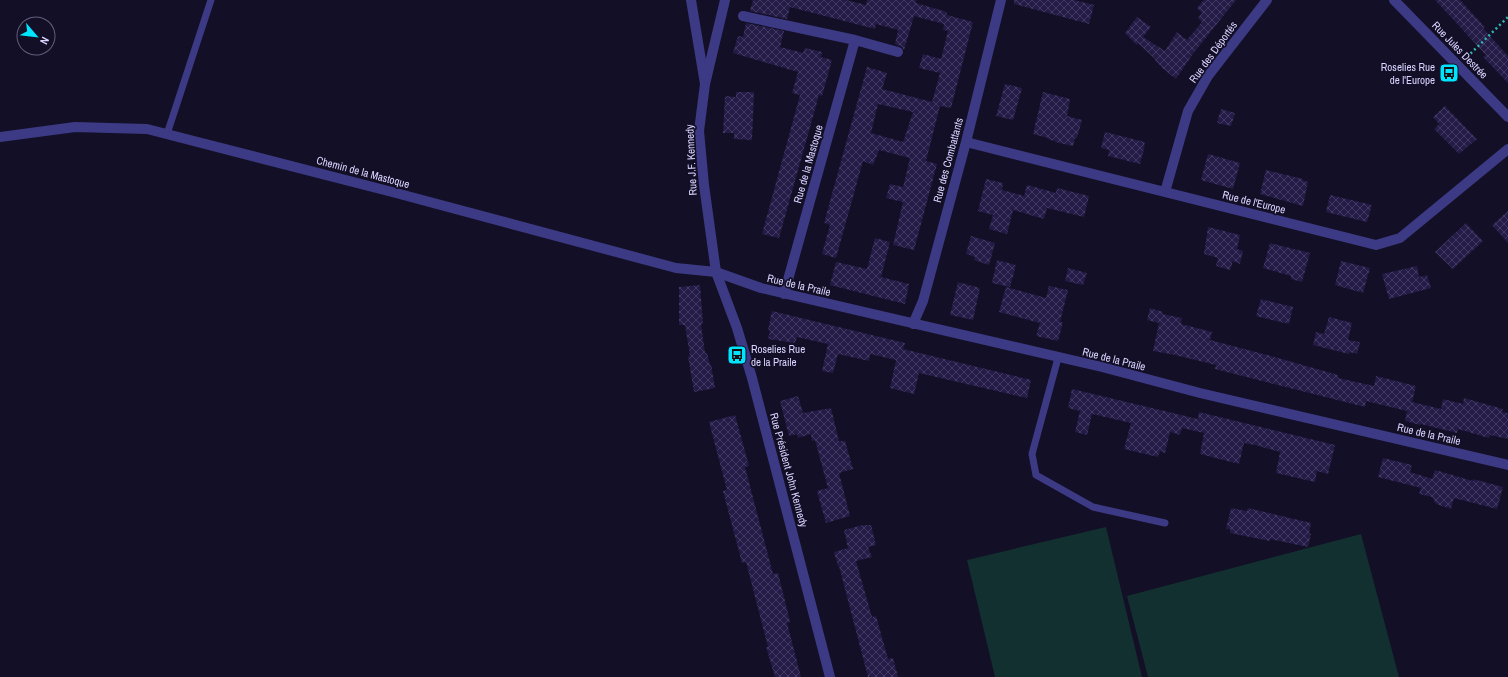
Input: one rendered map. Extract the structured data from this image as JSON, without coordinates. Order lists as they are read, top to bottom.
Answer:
{
  "streets": {
    "street": [
      "Rue Jules Destrée",
      "Rue des Déportés",
      "Rue J.F. Kennedy",
      "Rue des Combattants",
      "Rue de la Mastoque",
      "Chemin de la Mastoque",
      "Rue de l'Europe",
      "Rue de la Praile",
      "Rue Président John Kennedy"
    ]
  },
  "crossings": [
    ["Rue des Déportés", "Rue de l'Europe"],
    ["Rue J.F. Kennedy", "Chemin de la Mastoque"],
    ["Rue J.F. Kennedy", "Rue de la Praile"],
    ["Rue J.F. Kennedy", "Rue Président John Kennedy"],
    ["Rue des Combattants", "Rue de l'Europe"],
    ["Rue des Combattants", "Rue de la Praile"],
    ["Rue de la Mastoque", "Rue de la Praile"],
    ["Chemin de la Mastoque", "Rue de la Praile"],
    ["Chemin de la Mastoque", "Rue Président John Kennedy"],
    ["Rue de la Praile", "Rue Président John Kennedy"]
  ],
  "places": {
    "bus stop": ["Roselies Rue de l'Europe", "Roselies Rue de la Praile"]
  },
  "north": "bottom right"
}
